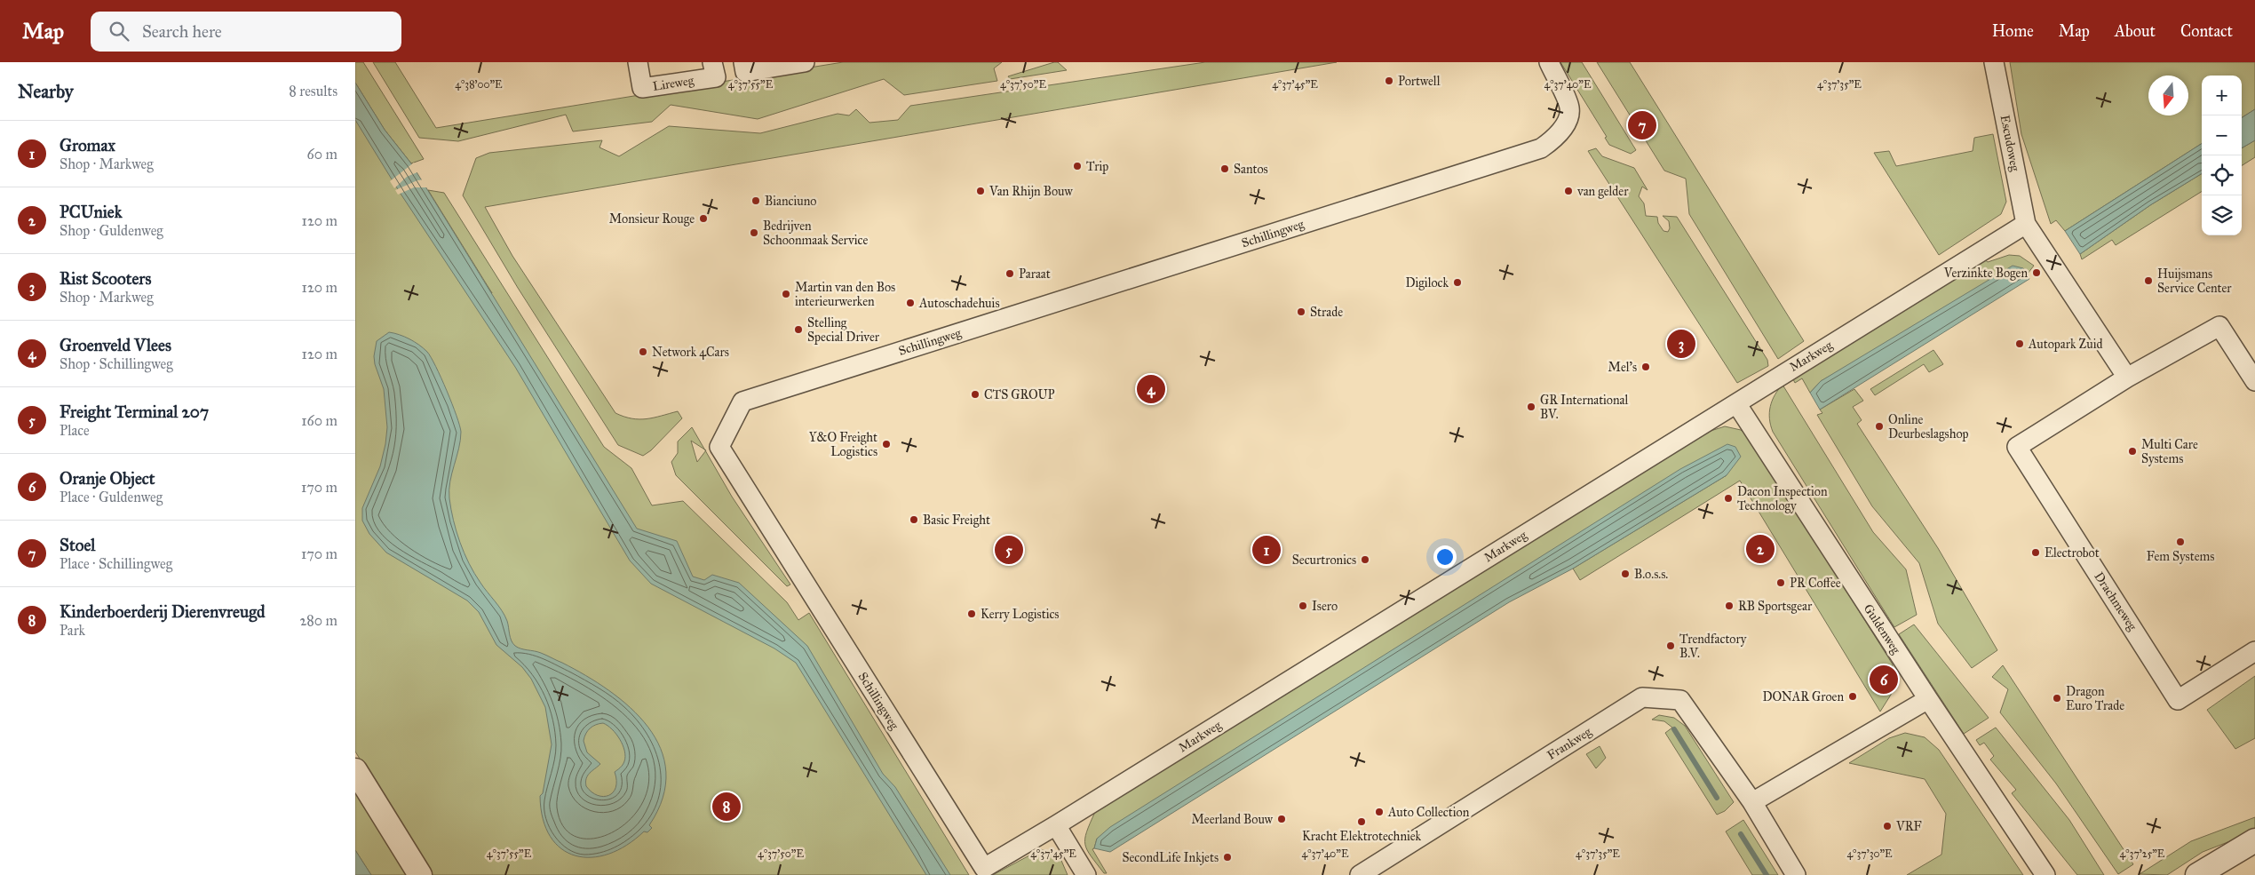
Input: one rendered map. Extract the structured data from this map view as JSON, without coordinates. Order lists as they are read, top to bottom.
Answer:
{
  "streets": {
    "street": [
      "Lireweg",
      "Escudoweg",
      "Schillingweg",
      "Markweg",
      "Drachmeweg",
      "Guldenweg",
      "Frankweg"
    ]
  },
  "crossings": [
    ["Escudoweg", "Markweg"],
    ["Schillingweg", "Markweg"],
    ["Markweg", "Guldenweg"]
  ],
  "places": [
    "Portwell",
    "Trip",
    "Santos",
    "Van Rhijn Bouw",
    "van gelder",
    "Bianciuno",
    "Monsieur Rouge",
    "Bedrijven Schoonmaak Service",
    "Verzinkte Bogen",
    "Paraat",
    "Huijsmans Service Center",
    "Digilock",
    "Martin van den Bos interieurwerken",
    "Autoschadehuis",
    "Strade",
    "Stelling Special Driver",
    "Autopark Zuid",
    "Network 4Cars",
    "Mel's",
    "CTS GROUP",
    "GR International BV.",
    "Online Deurbeslagshop",
    "Y&O Freight Logistics",
    "Multi Care Systems",
    "Dacon Inspection Technology",
    "Basic Freight",
    "Fem Systems",
    "Electrobot",
    "Securtronics",
    "B.o.s.s.",
    "PR Coffee",
    "Isero",
    "RB Sportsgear",
    "Kerry Logistics",
    "Trendfactory B.V.",
    "DONAR Groen",
    "Dragon Euro Trade",
    "Auto Collection",
    "Meerland Bouw",
    "Kracht Elektrotechniek",
    "VRF",
    "SecondLife Inkjets"
  ],
  "north": "bottom",
  "page": {
    "header": "Map",
    "search": "Search here",
    "nav": [
      "Home",
      "Map",
      "About",
      "Contact"
    ],
    "heading": ["Nearby", "8 results"],
    "map_buttons": ["+", "−"],
    "pins": [
      "7",
      "3",
      "4",
      "2",
      "1",
      "5",
      "6",
      "8"
    ],
    "list": [
      {
        "mark": "1",
        "name": "Gromax",
        "note": "Shop · Markweg",
        "value": "60 m"
      },
      {
        "mark": "2",
        "name": "PCUniek",
        "note": "Shop · Guldenweg",
        "value": "120 m"
      },
      {
        "mark": "3",
        "name": "Rist Scooters",
        "note": "Shop · Markweg",
        "value": "120 m"
      },
      {
        "mark": "4",
        "name": "Groenveld Vlees",
        "note": "Shop · Schillingweg",
        "value": "120 m"
      },
      {
        "mark": "5",
        "name": "Freight Terminal 207",
        "note": "Place",
        "value": "160 m"
      },
      {
        "mark": "6",
        "name": "Oranje Object",
        "note": "Place · Guldenweg",
        "value": "170 m"
      },
      {
        "mark": "7",
        "name": "Stoel",
        "note": "Place · Schillingweg",
        "value": "170 m"
      },
      {
        "mark": "8",
        "name": "Kinderboerderij Dierenvreugd",
        "note": "Park",
        "value": "280 m"
      }
    ]
  },
  "coordinates": [
    "4°38'00\"E",
    "4°37'55\"E",
    "4°37'50\"E",
    "4°37'45\"E",
    "4°37'40\"E",
    "4°37'35\"E",
    "4°37'30\"E",
    "4°37'25\"E"
  ]
}
